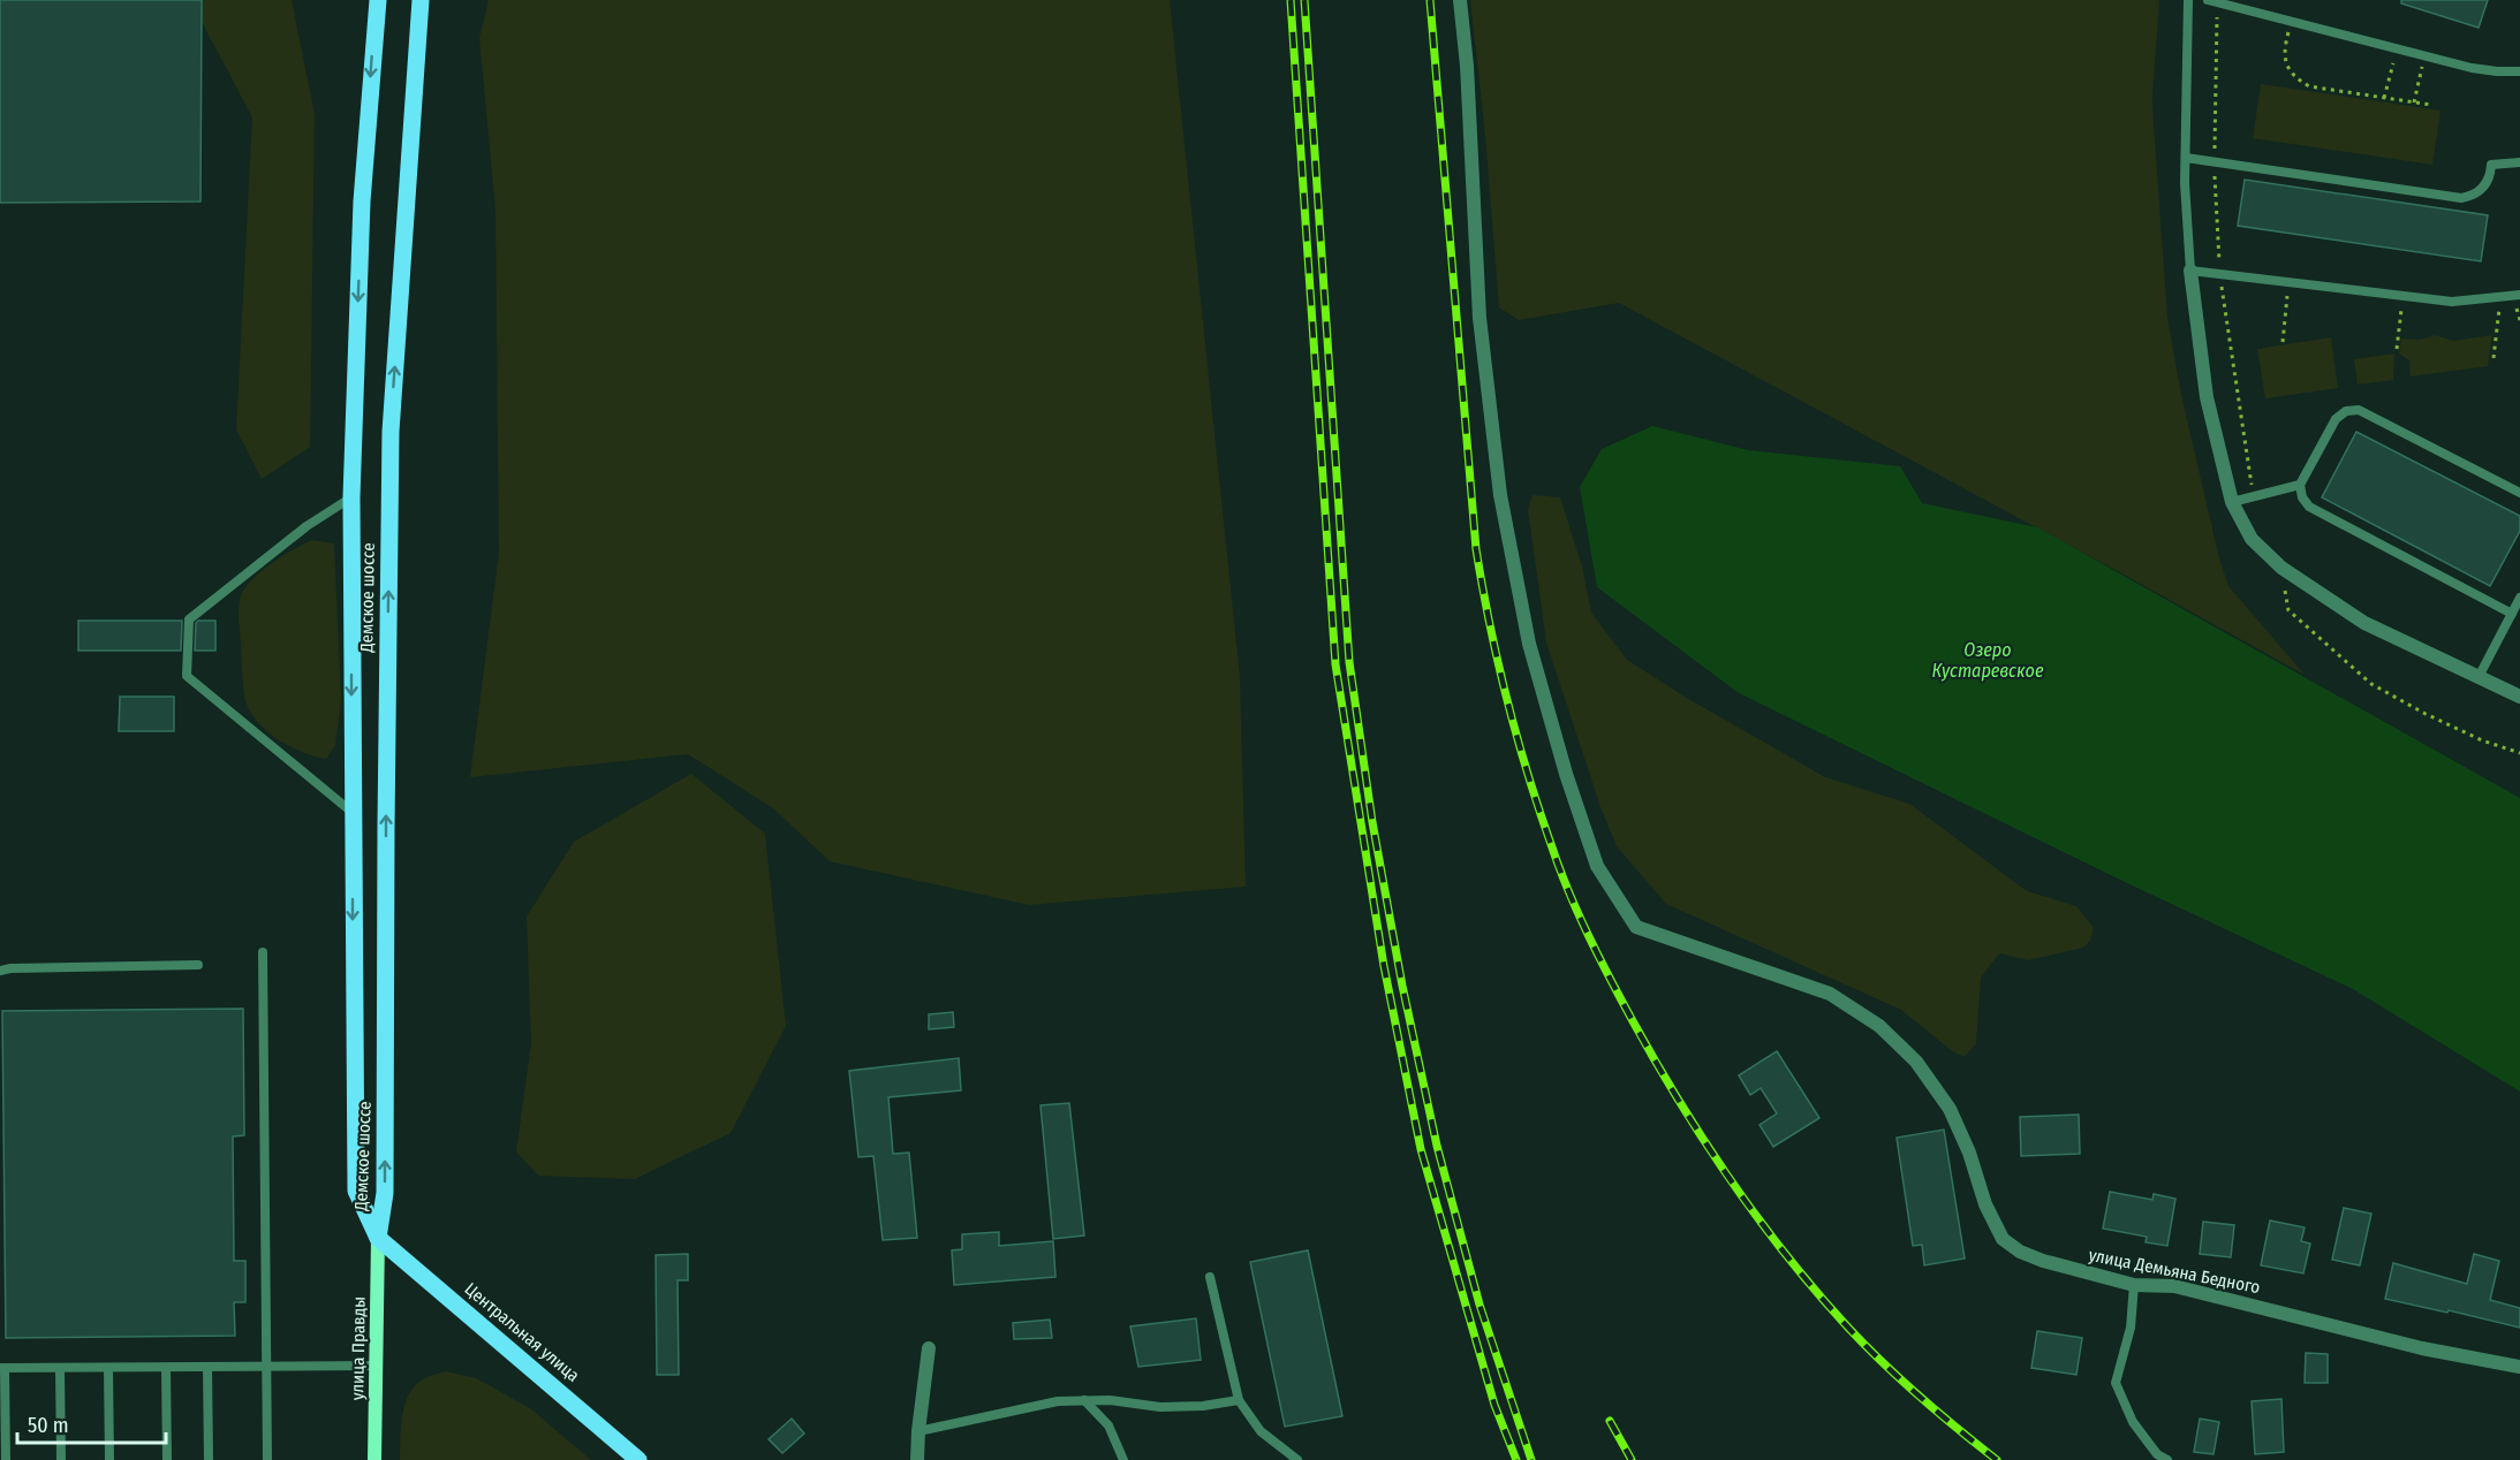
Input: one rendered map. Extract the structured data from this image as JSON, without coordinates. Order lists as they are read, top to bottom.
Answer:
{
  "streets": {
    "main road": ["Демское шоссе", "Центральная улица", "улица Правды"],
    "street": ["улица Демьяна Бедного"]
  },
  "crossings": [
    ["Демское шоссе", "Центральная улица"],
    ["Демское шоссе", "улица Правды"],
    ["Центральная улица", "улица Правды"]
  ],
  "water": ["Озеро Кустаревское"],
  "scale_bar": "50 m"
}
